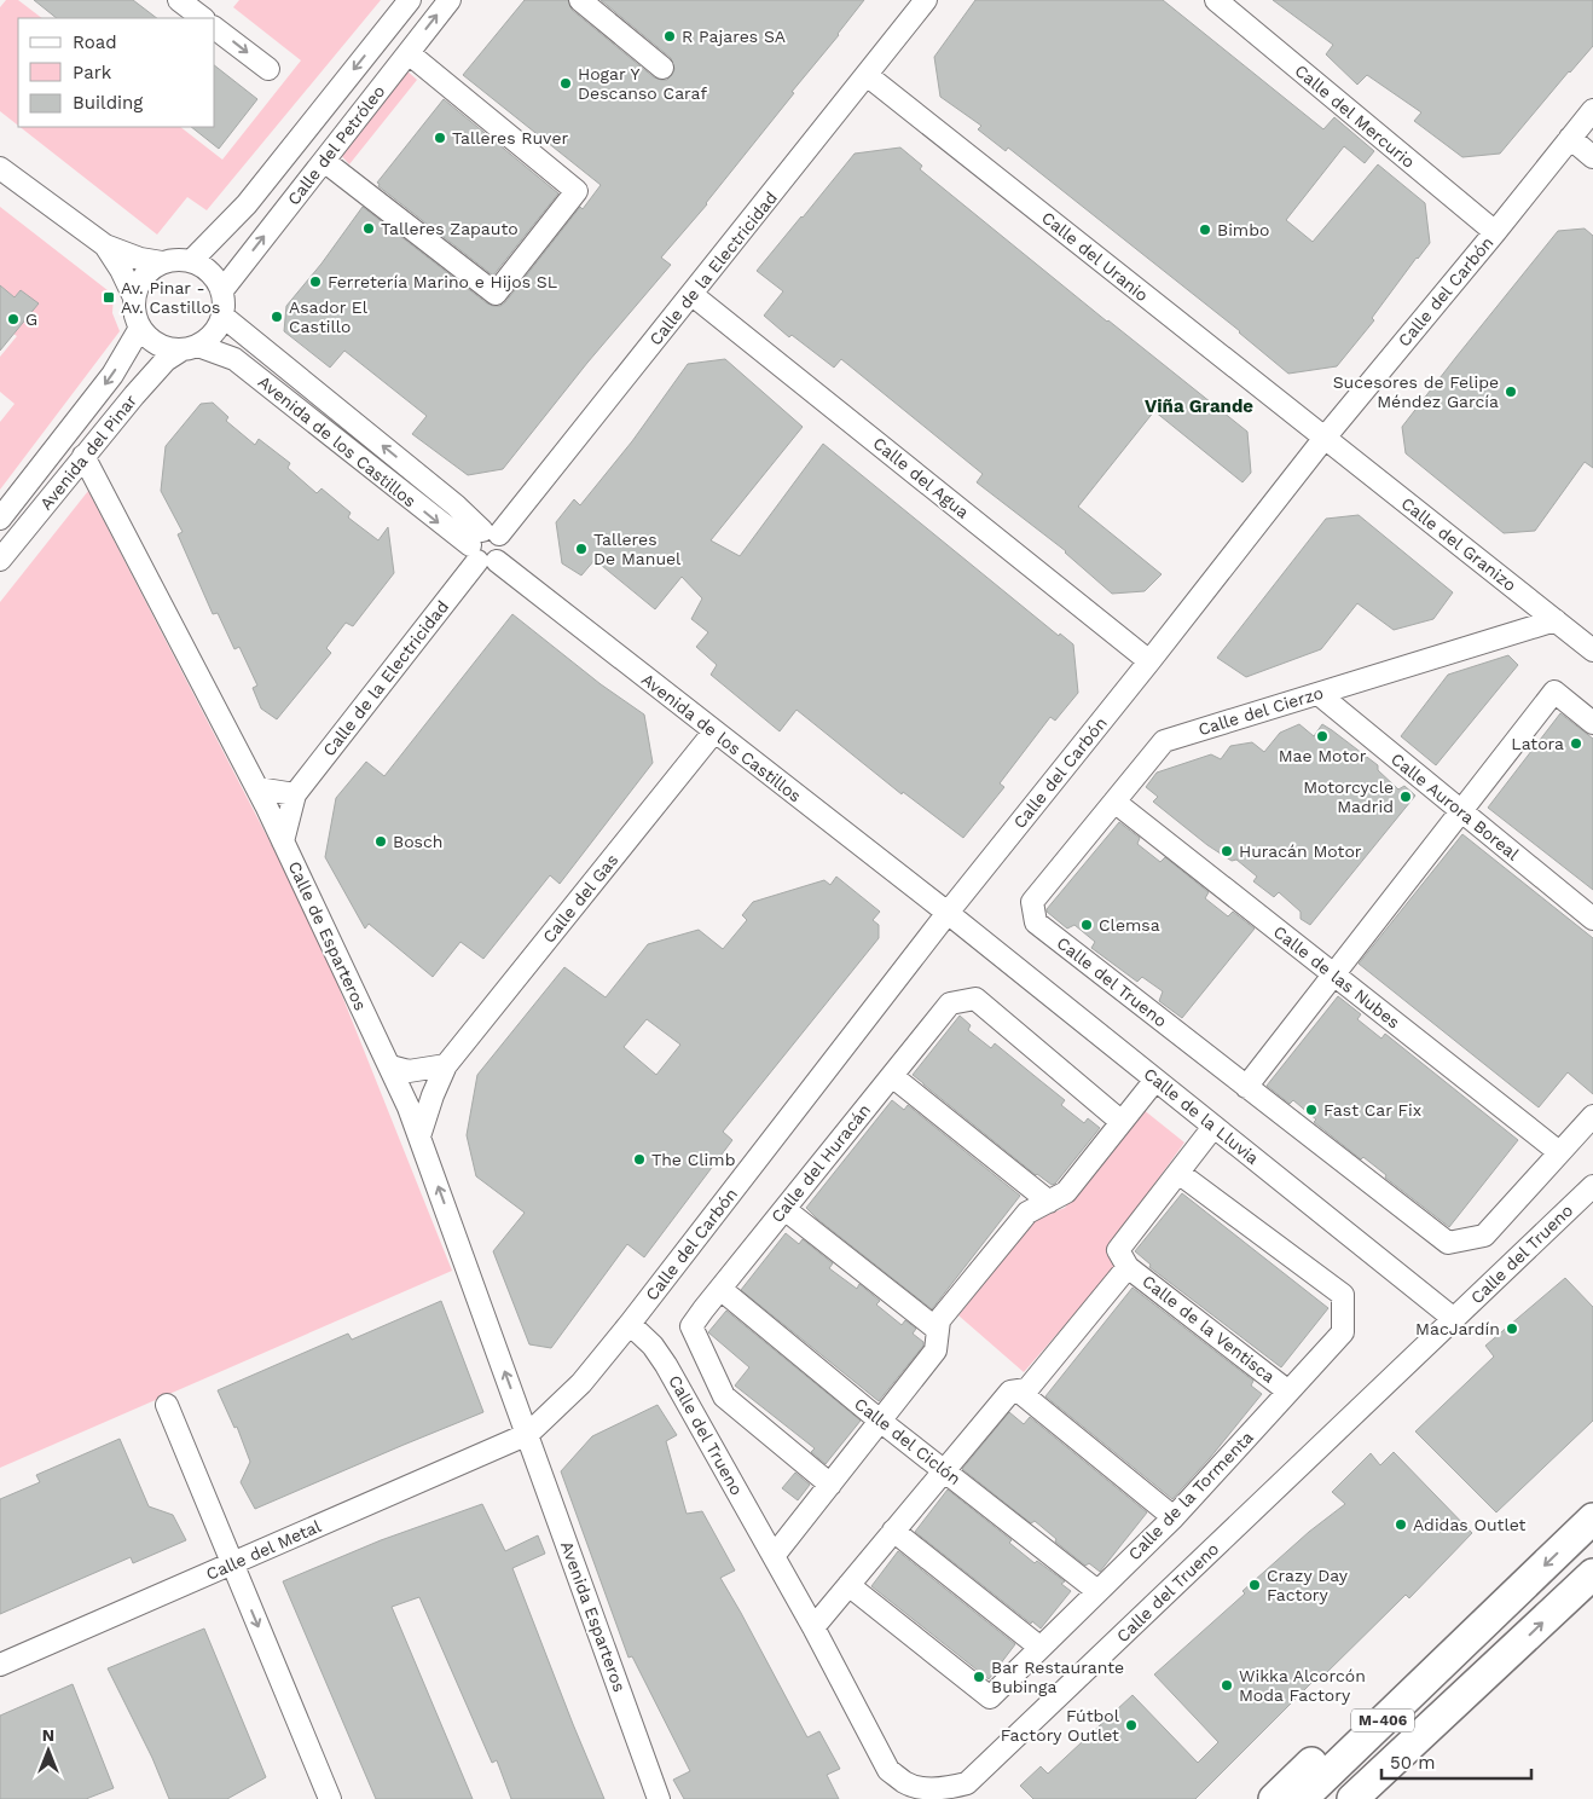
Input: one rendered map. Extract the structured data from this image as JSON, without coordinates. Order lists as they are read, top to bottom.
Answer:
{
  "streets": {
    "highway": ["M-406"],
    "street": [
      "Calle del Mercurio",
      "Calle del Petróleo",
      "Calle del Uranio",
      "Calle de la Electricidad",
      "Calle del Carbón",
      "Avenida de los Castillos",
      "Avenida del Pinar",
      "Calle del Agua",
      "Calle del Granizo",
      "Calle del Cierzo",
      "Calle Aurora Boreal",
      "Calle del Gas",
      "Calle de Esparteros",
      "Calle de las Nubes",
      "Calle del Trueno",
      "Calle de la Lluvia",
      "Calle del Huracán",
      "Calle de la Ventisca",
      "Calle del Ciclón",
      "Calle de la Tormenta",
      "Calle del Metal",
      "Avenida Esparteros"
    ]
  },
  "crossings": [
    ["Calle del Mercurio", "Calle del Carbón"],
    ["Calle del Petróleo", "Avenida de los Castillos"],
    ["Calle del Petróleo", "Avenida del Pinar"],
    ["Calle del Uranio", "Calle de la Electricidad"],
    ["Calle del Uranio", "Calle del Carbón"],
    ["Calle del Uranio", "Calle del Granizo"],
    ["Calle de la Electricidad", "Avenida de los Castillos"],
    ["Calle de la Electricidad", "Calle del Agua"],
    ["Calle de la Electricidad", "Calle de Esparteros"],
    ["Calle del Carbón", "Avenida de los Castillos"],
    ["Calle del Carbón", "Calle del Agua"],
    ["Calle del Carbón", "Calle del Granizo"],
    ["Calle del Carbón", "Calle de Esparteros"],
    ["Calle del Carbón", "Calle del Trueno"],
    ["Calle del Carbón", "Calle de la Lluvia"],
    ["Calle del Carbón", "Calle del Metal"],
    ["Calle del Carbón", "Avenida Esparteros"],
    ["Avenida de los Castillos", "Avenida del Pinar"],
    ["Avenida de los Castillos", "Calle del Gas"],
    ["Avenida de los Castillos", "Calle de la Lluvia"],
    ["Avenida del Pinar", "Calle de Esparteros"],
    ["Calle del Granizo", "Calle del Cierzo"],
    ["Calle del Cierzo", "Calle Aurora Boreal"],
    ["Calle del Cierzo", "Calle de las Nubes"],
    ["Calle del Cierzo", "Calle del Trueno"],
    ["Calle del Gas", "Calle de Esparteros"],
    ["Calle de Esparteros", "Calle del Metal"],
    ["Calle de Esparteros", "Avenida Esparteros"],
    ["Calle de las Nubes", "Calle del Trueno"],
    ["Calle del Trueno", "Calle de la Lluvia"],
    ["Calle del Huracán", "Calle del Ciclón"],
    ["Calle de la Ventisca", "Calle de la Tormenta"],
    ["Calle del Ciclón", "Calle de la Tormenta"],
    ["Calle del Metal", "Avenida Esparteros"]
  ],
  "districts": ["Viña Grande"],
  "places": {
    "other": [
      "R Pajares SA",
      "Hogar Y Descanso Caraf",
      "Talleres Ruver",
      "Talleres Zapauto",
      "Bimbo",
      "Ferretería Marino e Hijos SL",
      "Asador El Castillo",
      "G",
      "Sucesores de Felipe Méndez García",
      "Talleres De Manuel",
      "Mae Motor",
      "Latora",
      "Motorcycle Madrid",
      "Bosch",
      "Huracán Motor",
      "Clemsa",
      "Fast Car Fix",
      "The Climb",
      "MacJardín",
      "Adidas Outlet",
      "Crazy Day Factory",
      "Bar Restaurante Bubinga",
      "Wikka Alcorcón Moda Factory",
      "Fútbol Factory Outlet"
    ],
    "transit": ["Av. Pinar - Av. Castillos"]
  },
  "legend": ["Road", "Park", "Building"],
  "scale_bar": "50 m",
  "north": "top"
}
